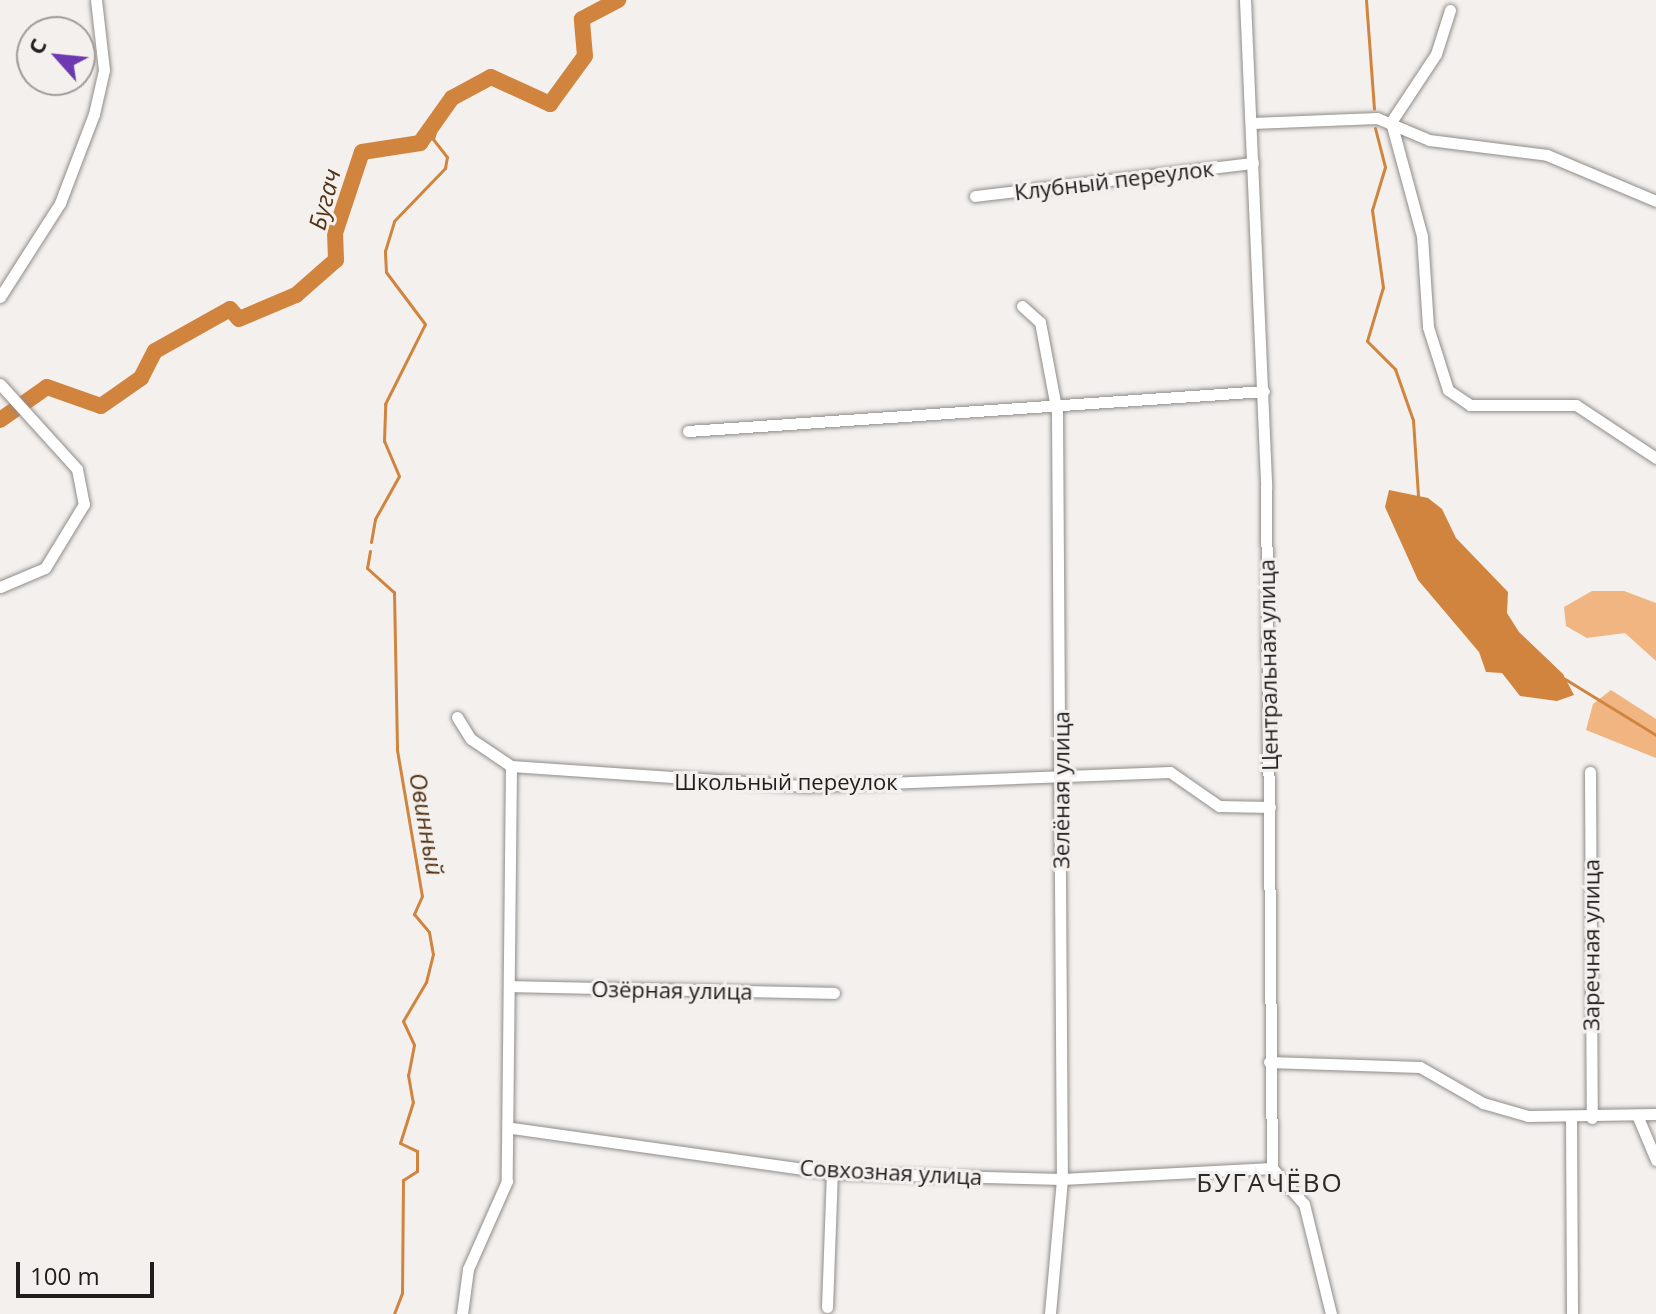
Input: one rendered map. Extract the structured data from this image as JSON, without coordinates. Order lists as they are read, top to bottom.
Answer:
{
  "streets": {
    "street": [
      "Клубный переулок",
      "Центральная улица",
      "Школьный переулок",
      "Зелёная улица",
      "Заречная улица",
      "Озёрная улица",
      "Совхозная улица"
    ]
  },
  "crossings": [
    ["Клубный переулок", "Центральная улица"],
    ["Центральная улица", "Школьный переулок"],
    ["Центральная улица", "Совхозная улица"],
    ["Школьный переулок", "Зелёная улица"],
    ["Зелёная улица", "Совхозная улица"]
  ],
  "districts": ["БУГАЧЁВО"],
  "water": ["Бугач", "Овинный"],
  "scale_bar": "100 m",
  "north": "top left"
}
